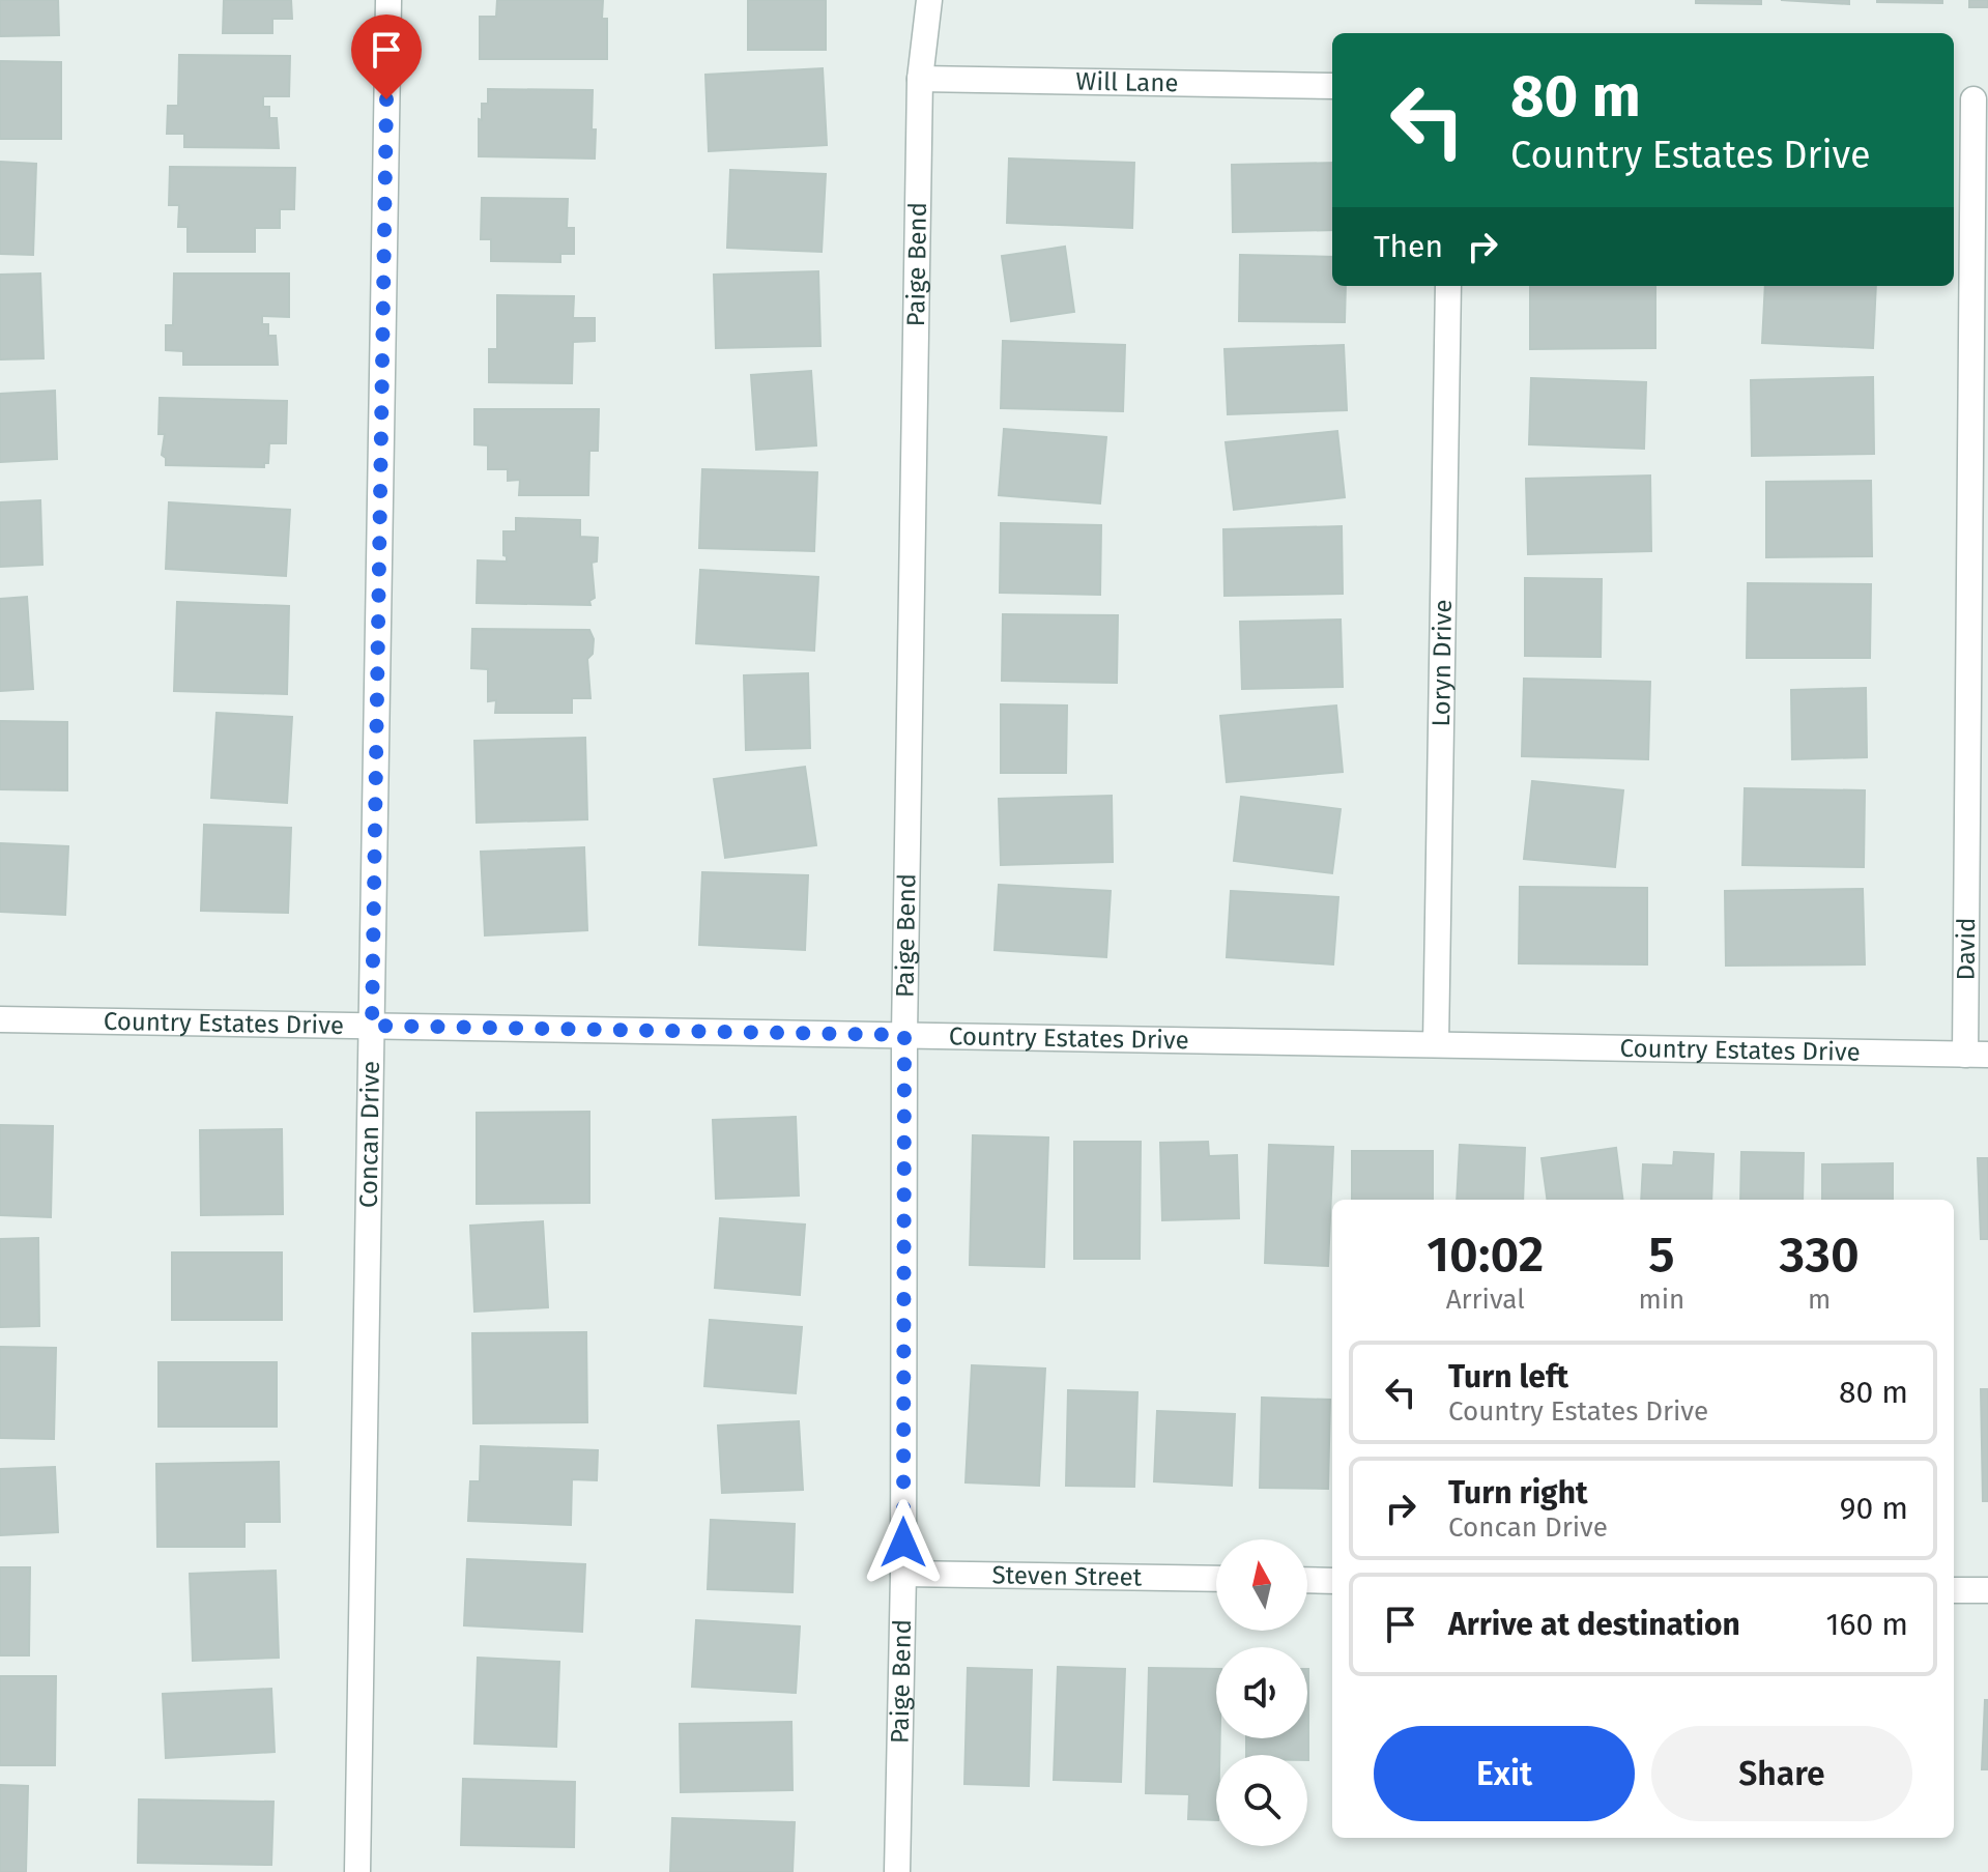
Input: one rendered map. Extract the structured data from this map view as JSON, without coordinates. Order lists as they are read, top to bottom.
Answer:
{
  "streets": {
    "street": [
      "Will Lane",
      "Paige Bend",
      "Loryn Drive",
      "David",
      "Country Estates Drive",
      "Concan Drive",
      "Steven Street"
    ]
  },
  "crossings": [
    ["Will Lane", "Paige Bend"],
    ["Paige Bend", "Country Estates Drive"],
    ["Paige Bend", "Steven Street"],
    ["Loryn Drive", "Country Estates Drive"],
    ["David", "Country Estates Drive"],
    ["Country Estates Drive", "Concan Drive"]
  ],
  "north": "top",
  "page": {
    "turn": ["80 m", "Country Estates Drive"],
    "then": "Then",
    "eta": [
      "10:02",
      "Arrival",
      "5",
      "min",
      "330",
      "m"
    ],
    "list": [
      {
        "name": "Turn left",
        "note": "Country Estates Drive",
        "value": "80 m"
      },
      {
        "name": "Turn right",
        "note": "Concan Drive",
        "value": "90 m"
      },
      {
        "name": "Arrive at destination",
        "value": "160 m"
      }
    ],
    "buttons": ["Exit", "Share"]
  }
}
